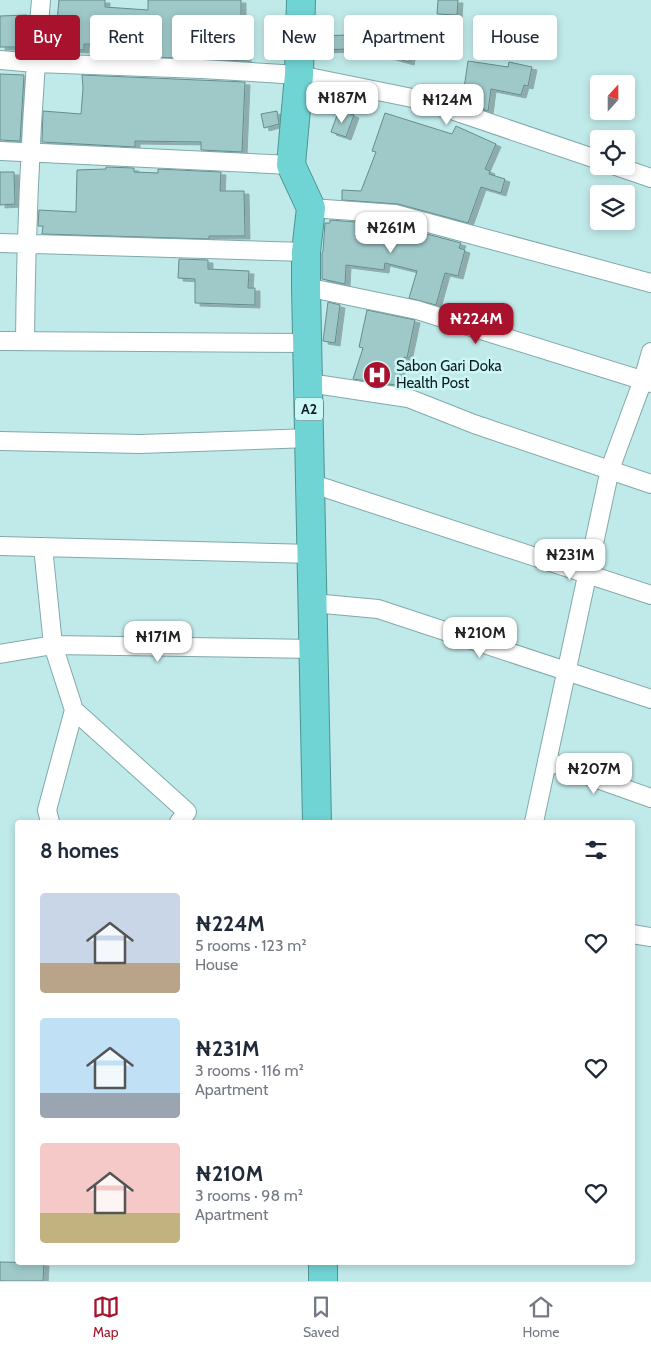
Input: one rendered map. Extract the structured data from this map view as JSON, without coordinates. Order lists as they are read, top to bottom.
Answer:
{
  "streets": {
    "highway": ["A2"]
  },
  "places": {
    "hospital": ["Sabon Gari Doka Health Post"]
  },
  "north": "top",
  "page": {
    "chip": [
      "Buy",
      "Rent",
      "Filters",
      "New",
      "Apartment",
      "House"
    ],
    "price": [
      "₦187M",
      "₦124M",
      "₦261M",
      "₦224M",
      "₦231M",
      "₦210M",
      "₦171M",
      "₦207M"
    ],
    "heading": "8 homes",
    "list": [
      {
        "name": "₦224M",
        "note": "5 rooms · 123 m² · House"
      },
      {
        "name": "₦231M",
        "note": "3 rooms · 116 m² · Apartment"
      },
      {
        "name": "₦210M",
        "note": "3 rooms · 98 m² · Apartment"
      }
    ],
    "tabs": ["Map", "Saved", "Home"]
  }
}
